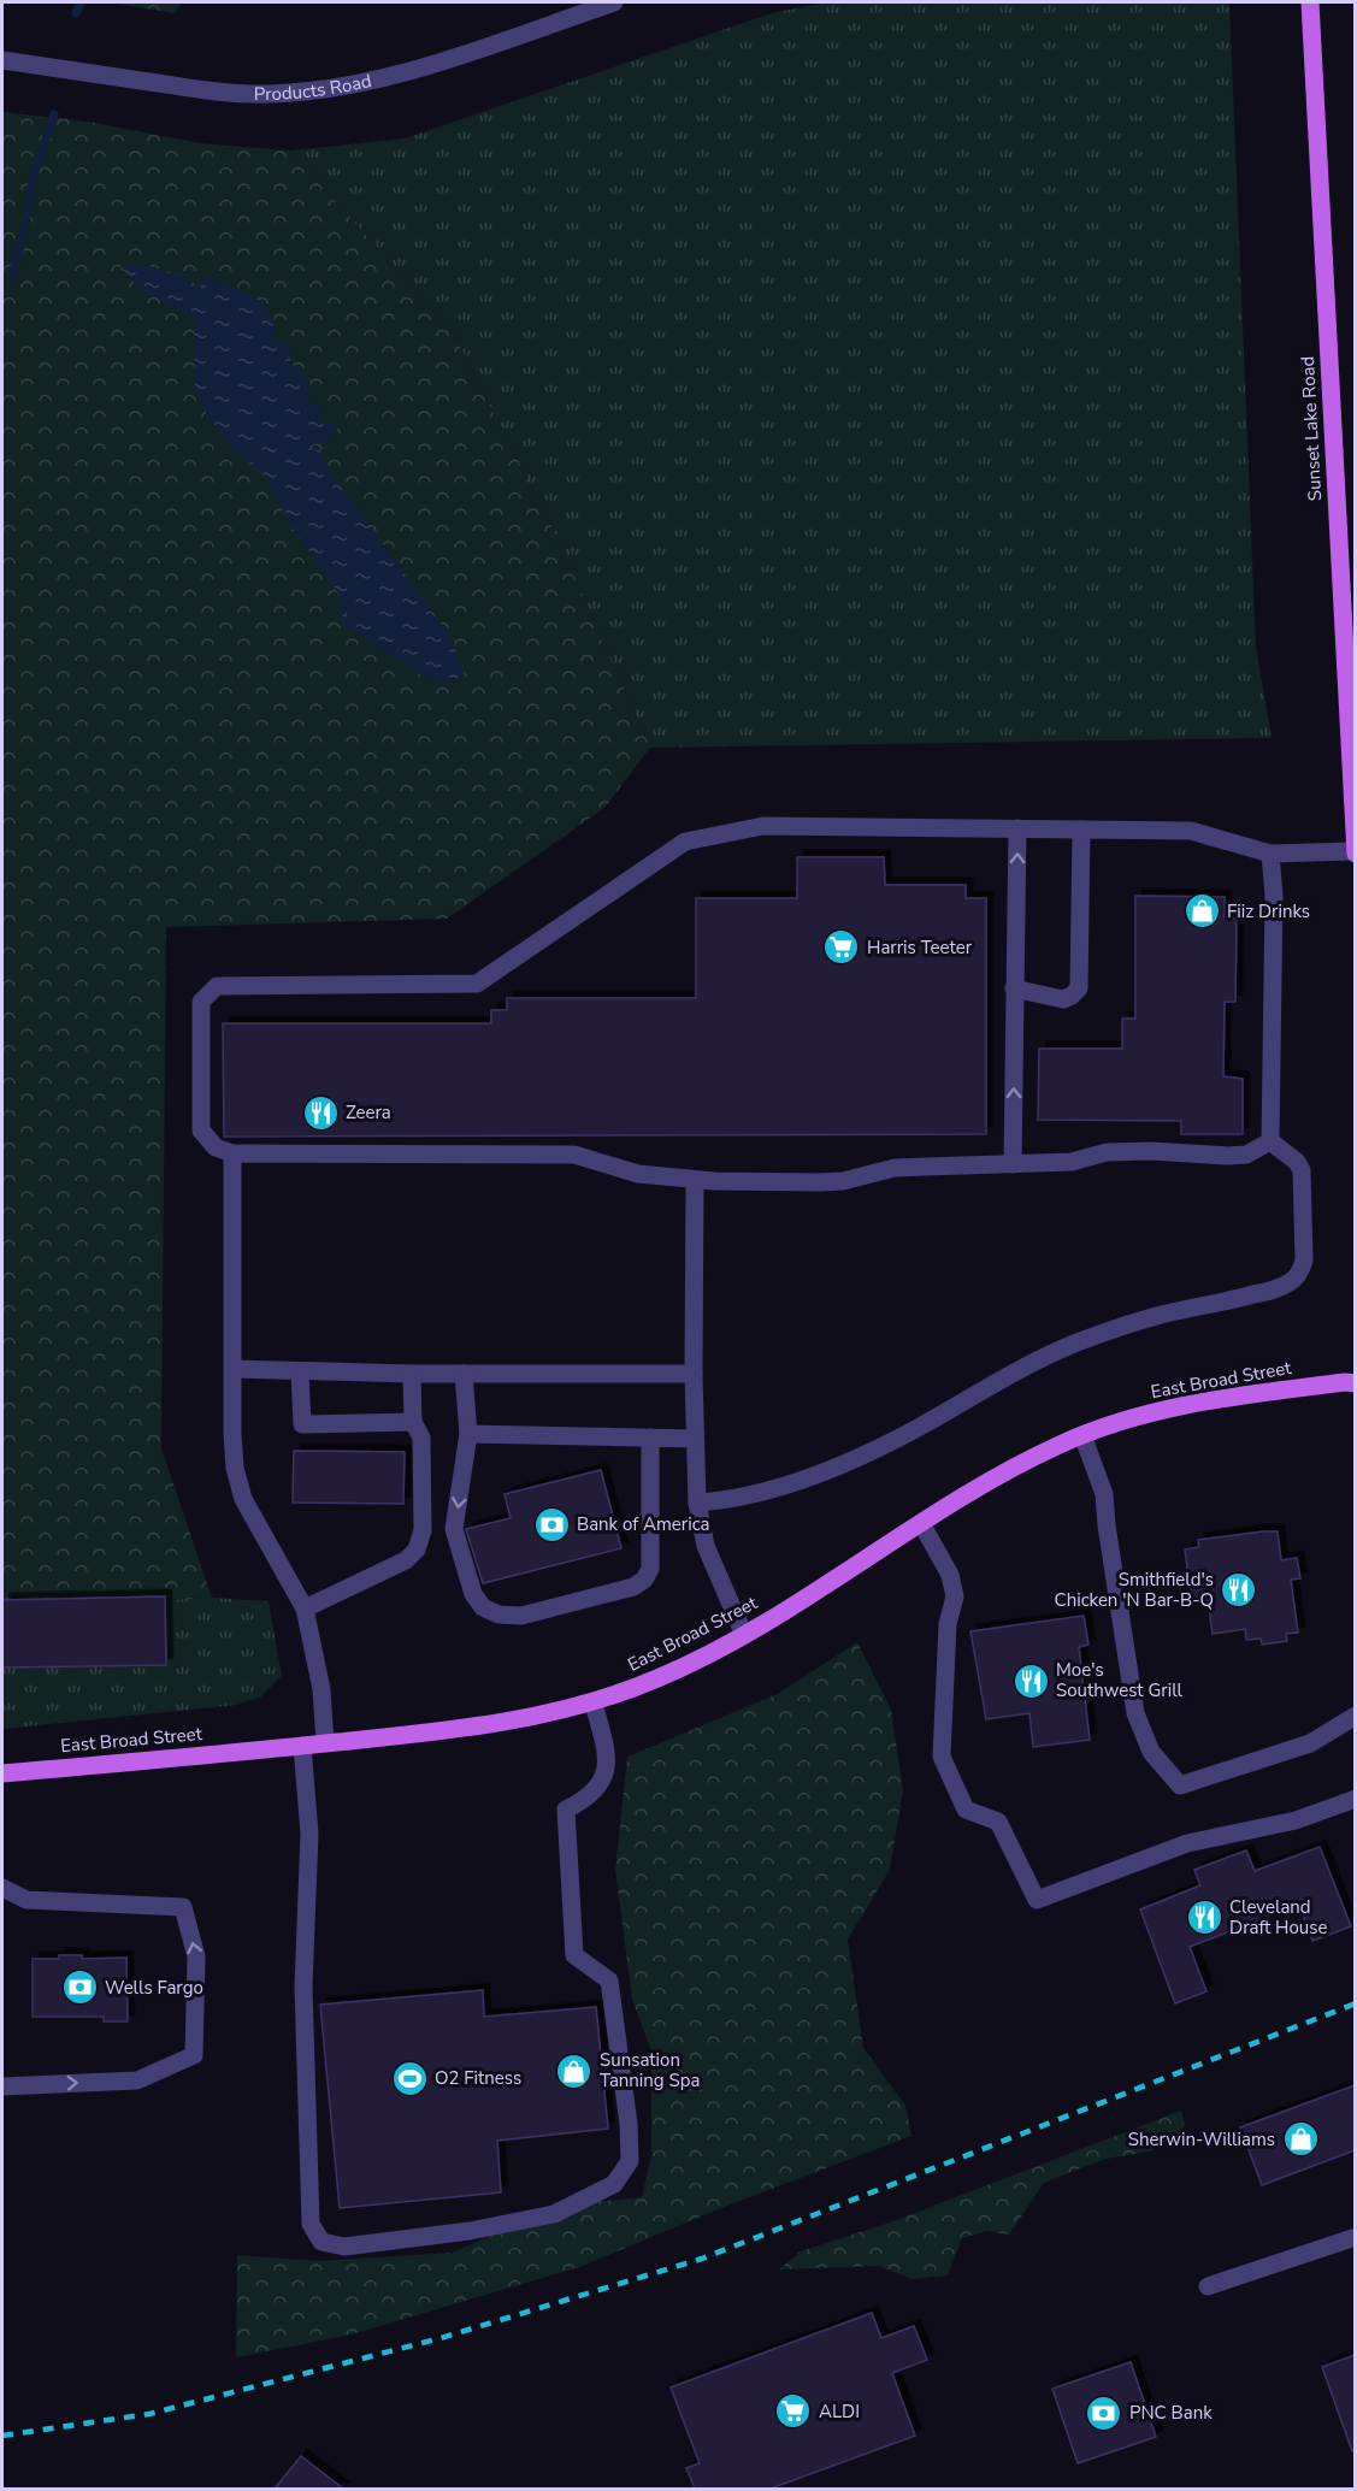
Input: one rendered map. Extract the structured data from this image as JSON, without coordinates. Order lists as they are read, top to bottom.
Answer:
{
  "streets": {
    "main road": ["Sunset Lake Road", "East Broad Street"],
    "street": ["Products Road"]
  },
  "places": {
    "shop": ["Fiiz Drinks", "Sunsation Tanning Spa", "Sherwin-Williams"],
    "supermarket": ["Harris Teeter", "ALDI"],
    "restaurant": [
      "Zeera",
      "Smithfield's Chicken 'N Bar-B-Q",
      "Moe's Southwest Grill",
      "Cleveland Draft House"
    ],
    "bank": ["Bank of America", "Wells Fargo", "PNC Bank"],
    "sports": ["O2 Fitness"]
  }
}
